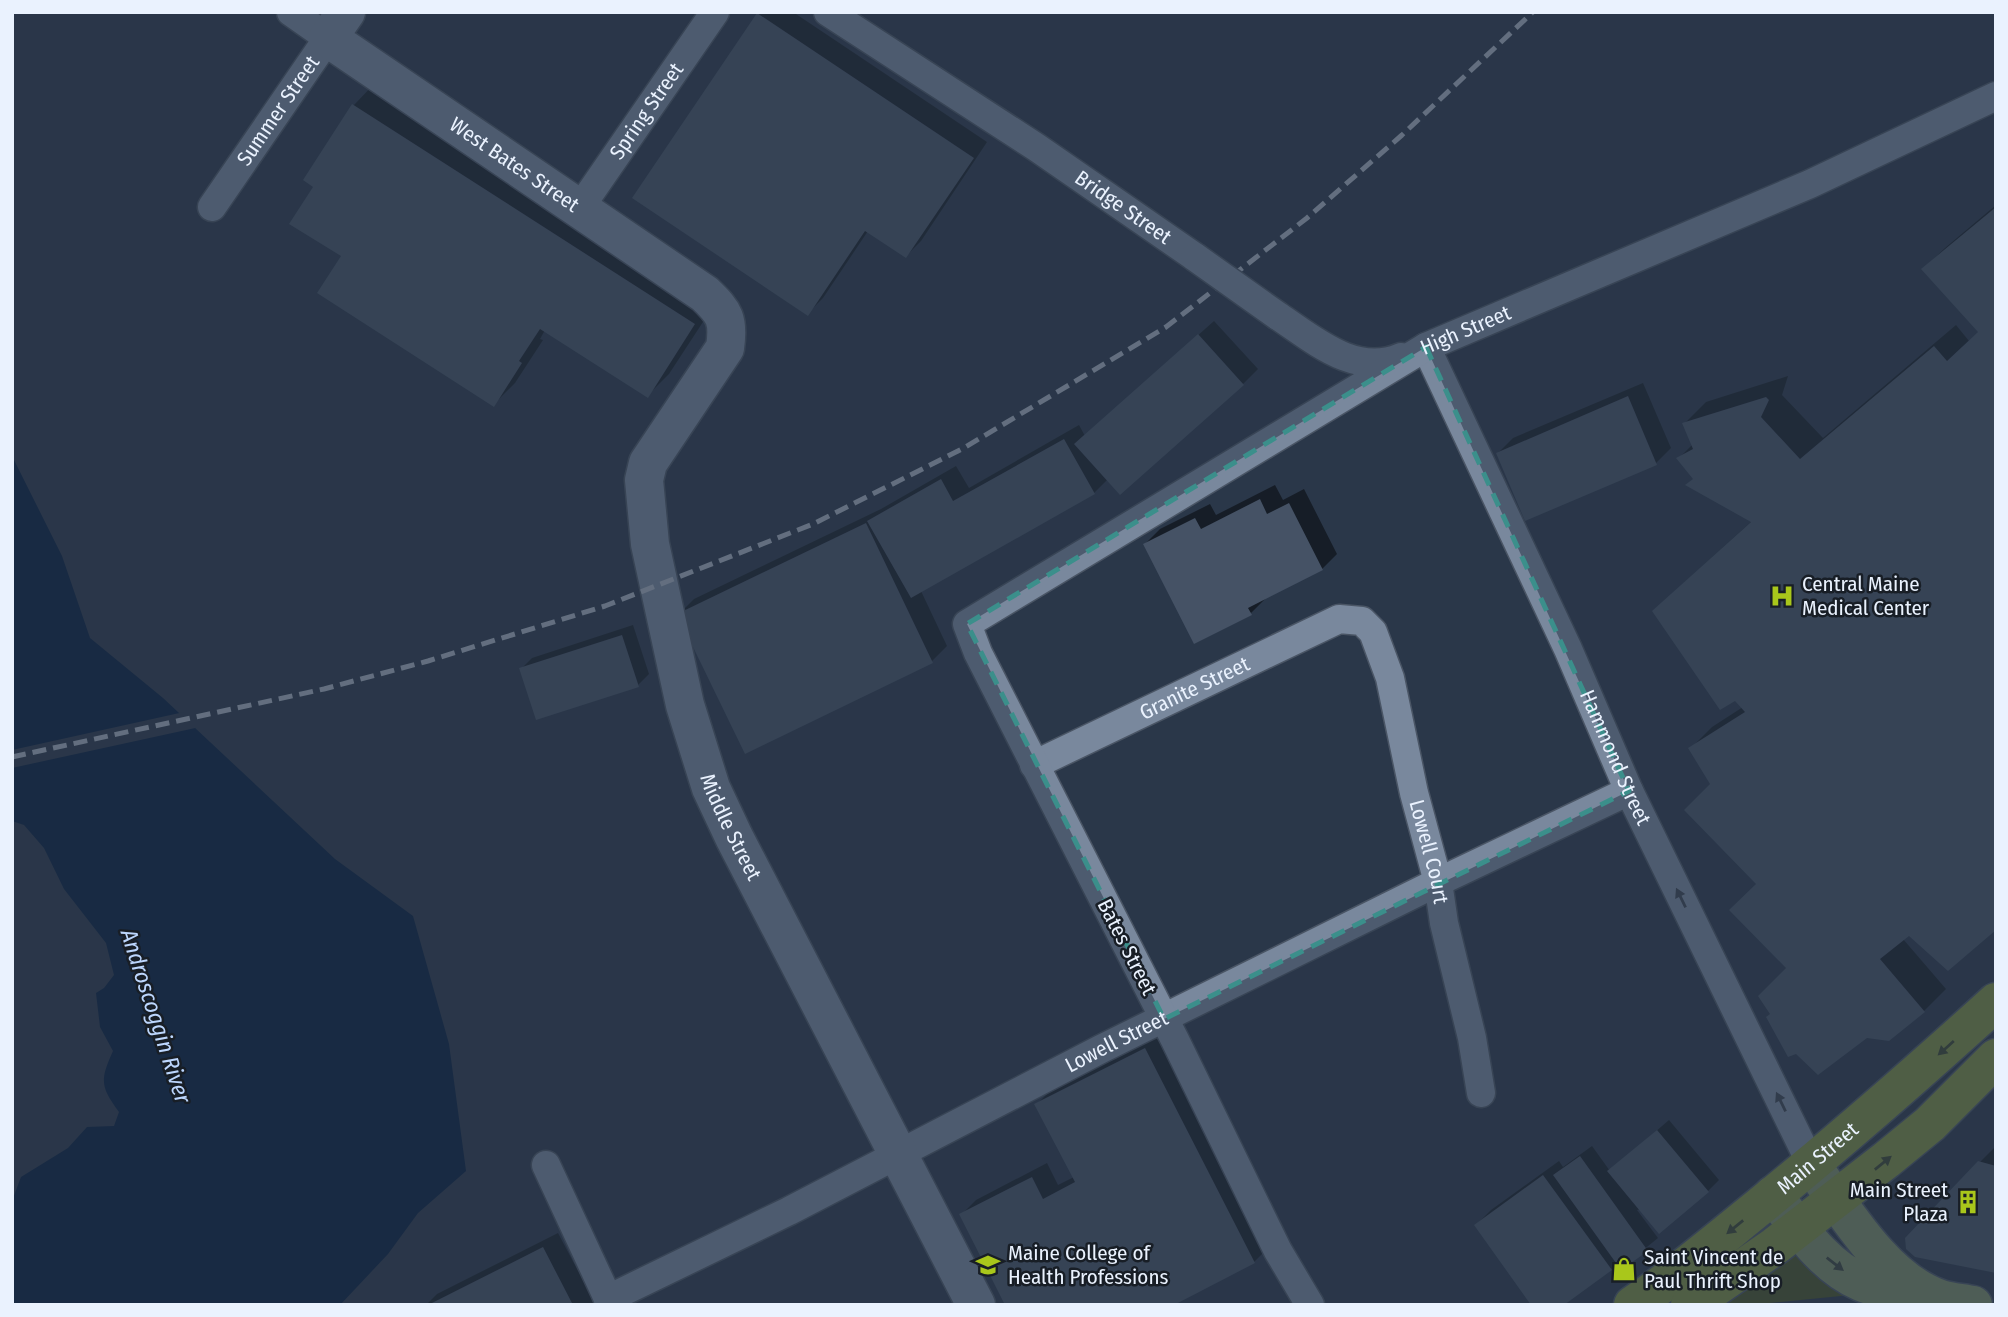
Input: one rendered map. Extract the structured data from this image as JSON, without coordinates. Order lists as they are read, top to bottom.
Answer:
{
  "streets": {
    "highway": ["Main Street"],
    "street": [
      "Summer Street",
      "Spring Street",
      "West Bates Street",
      "Bridge Street",
      "High Street",
      "Granite Street",
      "Hammond Street",
      "Middle Street",
      "Lowell Court",
      "Bates Street",
      "Lowell Street"
    ]
  },
  "crossings": [
    ["Summer Street", "West Bates Street"],
    ["Spring Street", "West Bates Street"],
    ["West Bates Street", "Middle Street"],
    ["Bridge Street", "High Street"],
    ["Bridge Street", "Hammond Street"],
    ["High Street", "Hammond Street"],
    ["High Street", "Bates Street"],
    ["Granite Street", "Lowell Court"],
    ["Granite Street", "Bates Street"],
    ["Hammond Street", "Lowell Street"],
    ["Hammond Street", "Main Street"],
    ["Middle Street", "Lowell Street"],
    ["Lowell Court", "Lowell Street"],
    ["Bates Street", "Lowell Street"]
  ],
  "one_way": ["Hammond Street"],
  "water": ["Androscoggin River"],
  "places": {
    "hospital": ["Central Maine Medical Center"],
    "building": ["Main Street Plaza"],
    "school or university": ["Maine College of Health Professions"],
    "shop": ["Saint Vincent de Paul Thrift Shop"]
  }
}
